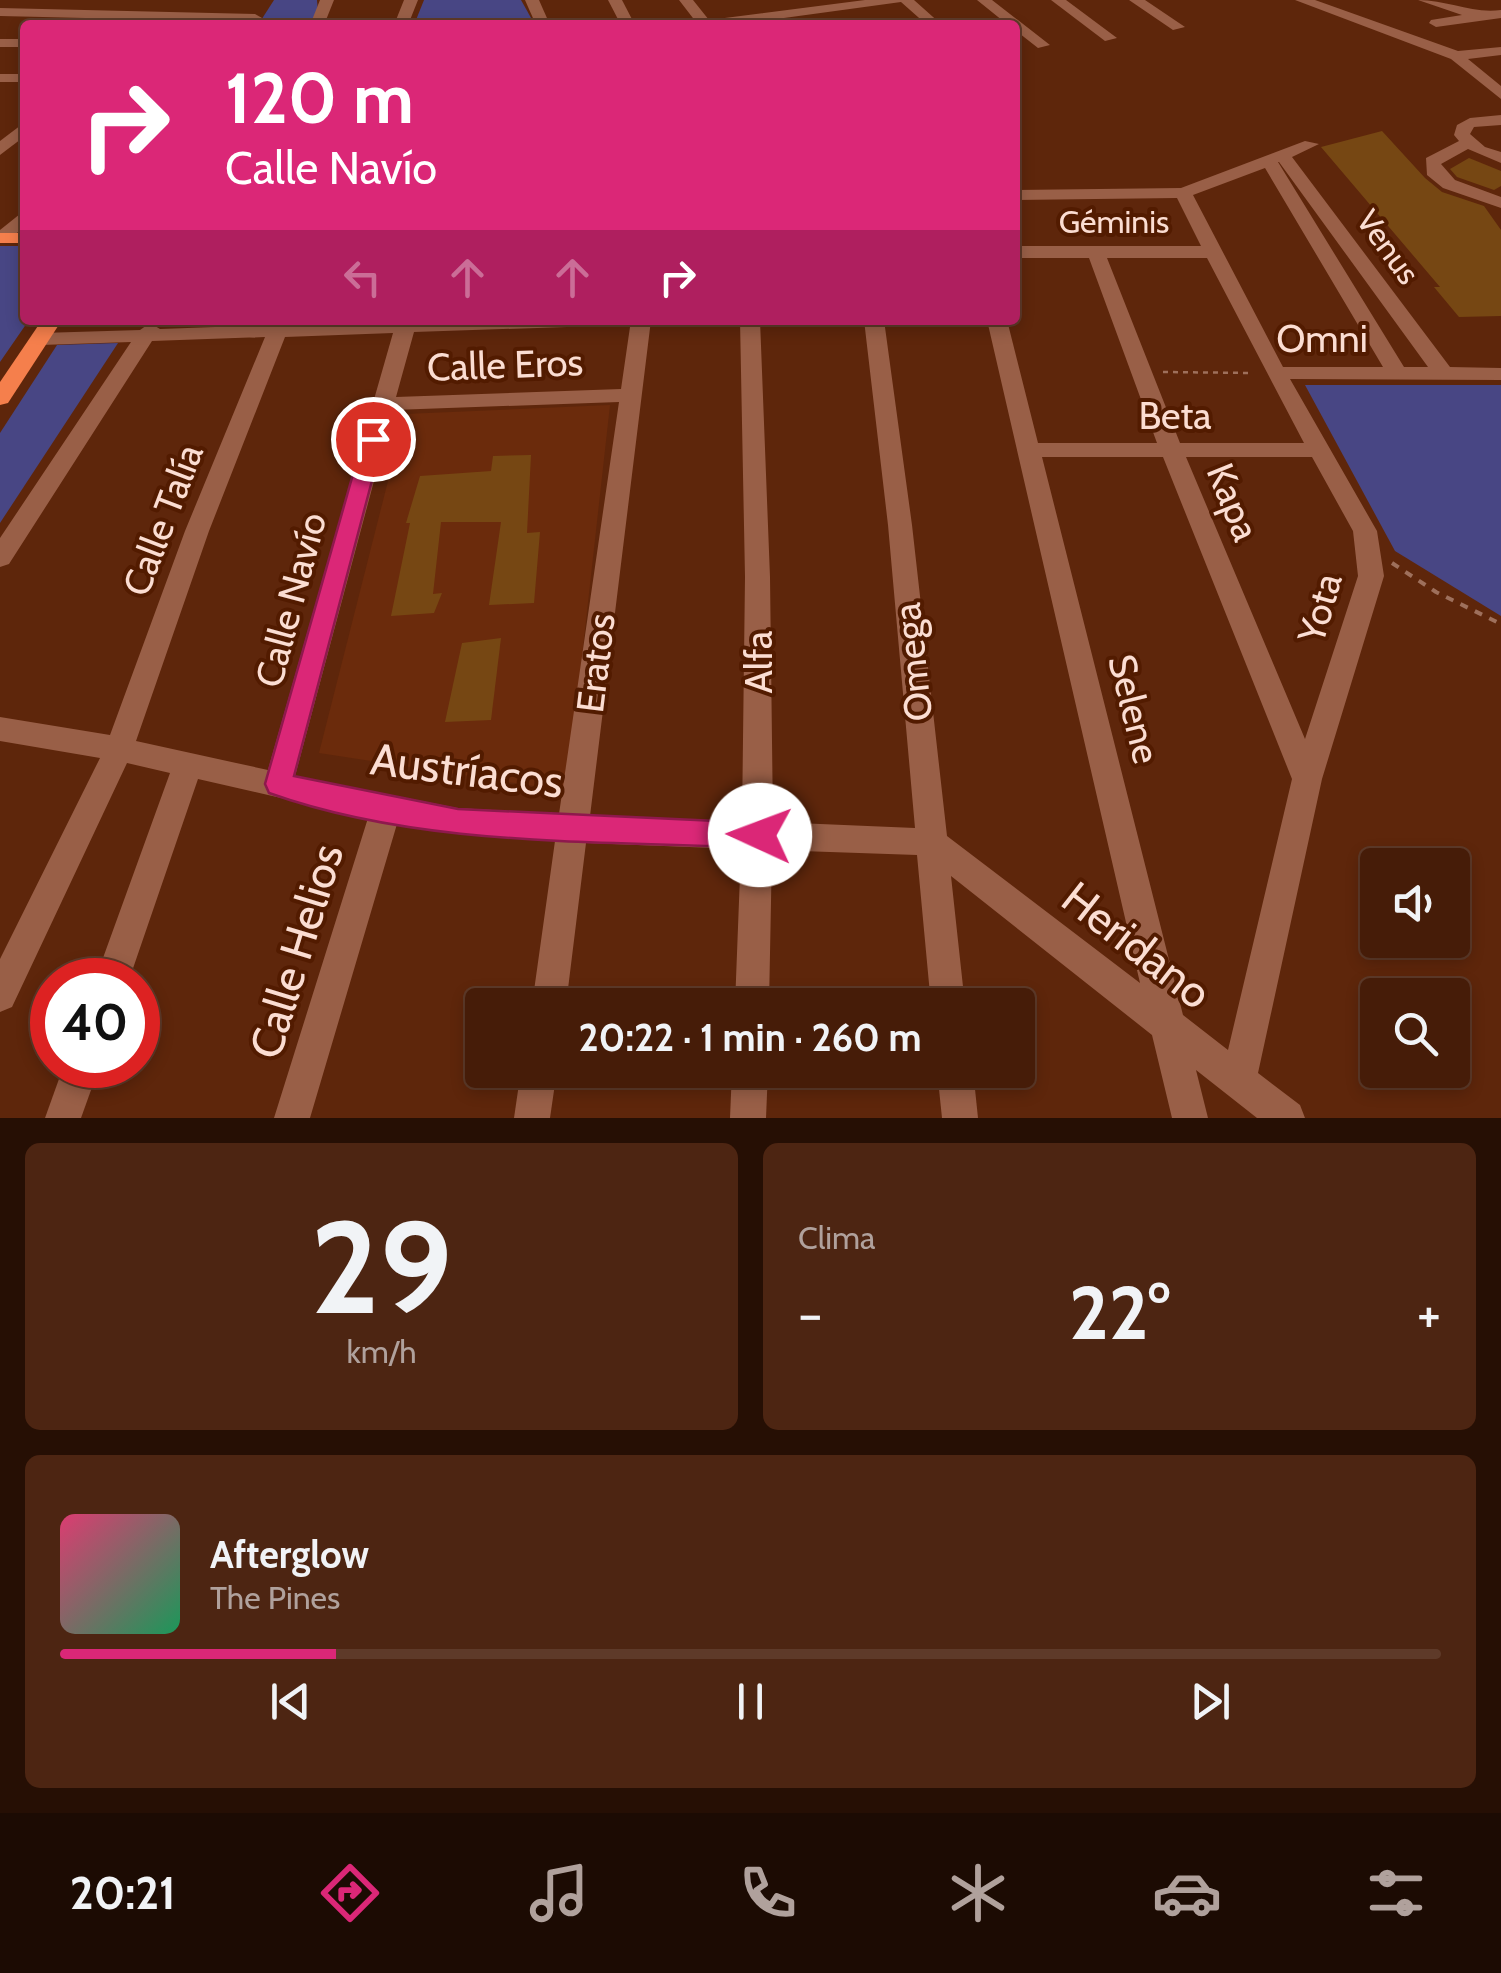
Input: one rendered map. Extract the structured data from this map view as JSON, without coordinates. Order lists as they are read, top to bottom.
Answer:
{
  "streets": {
    "street": [
      "Géminis",
      "Venus",
      "Omni",
      "Calle Eros",
      "Beta",
      "Kapa",
      "Calle Talía",
      "Calle Navío",
      "Yota",
      "Alfa",
      "Omega",
      "Eratos",
      "Selene",
      "Austríacos",
      "Heridano",
      "Calle Helios"
    ]
  },
  "crossings": [
    ["Géminis", "Kapa"],
    ["Géminis", "Yota"],
    ["Venus", "Omni"],
    ["Omni", "Kapa"],
    ["Omni", "Yota"],
    ["Calle Eros", "Calle Navío"],
    ["Calle Eros", "Eratos"],
    ["Beta", "Kapa"],
    ["Beta", "Yota"],
    ["Beta", "Selene"],
    ["Kapa", "Yota"],
    ["Calle Talía", "Austríacos"],
    ["Calle Navío", "Austríacos"],
    ["Yota", "Heridano"],
    ["Alfa", "Austríacos"],
    ["Omega", "Austríacos"],
    ["Omega", "Heridano"],
    ["Eratos", "Austríacos"],
    ["Selene", "Heridano"],
    ["Austríacos", "Heridano"],
    ["Austríacos", "Calle Helios"]
  ],
  "page": {
    "turn": ["120 m", "Calle Navío"],
    "limit": "40",
    "trip": "20:22 · 1 min · 260 m",
    "tile": [
      ["29", "km/h"],
      "Clima"
    ],
    "heat": ["−", "22°", "+"],
    "song": ["Afterglow", "The Pines"],
    "tabs": "20:21"
  }
}
